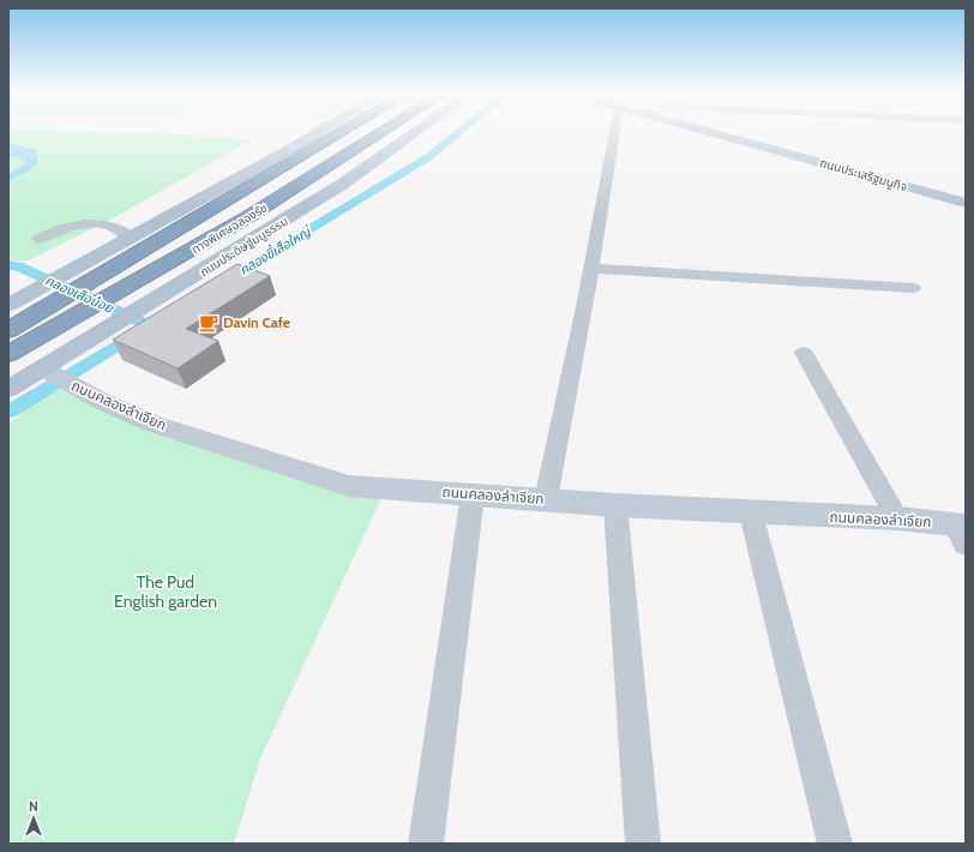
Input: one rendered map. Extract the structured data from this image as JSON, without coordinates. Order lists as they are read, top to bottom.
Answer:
{
  "streets": {
    "highway": ["ทางพิเศษฉลองรัช"],
    "main road": ["ถนนประเสริฐมนูกิจ", "ถนนประดิษฐ์มนูธรรม"],
    "street": ["ถนนคลองลำเจียก"]
  },
  "crossings": [
    ["ถนนประดิษฐ์มนูธรรม", "ถนนคลองลำเจียก"]
  ],
  "water": ["คลองขี้เสือใหญ่", "คลองเสือน้อย"],
  "parks": ["The Pud English garden"],
  "places": {
    "cafe": ["Davin Cafe"]
  },
  "north": "top"
}
